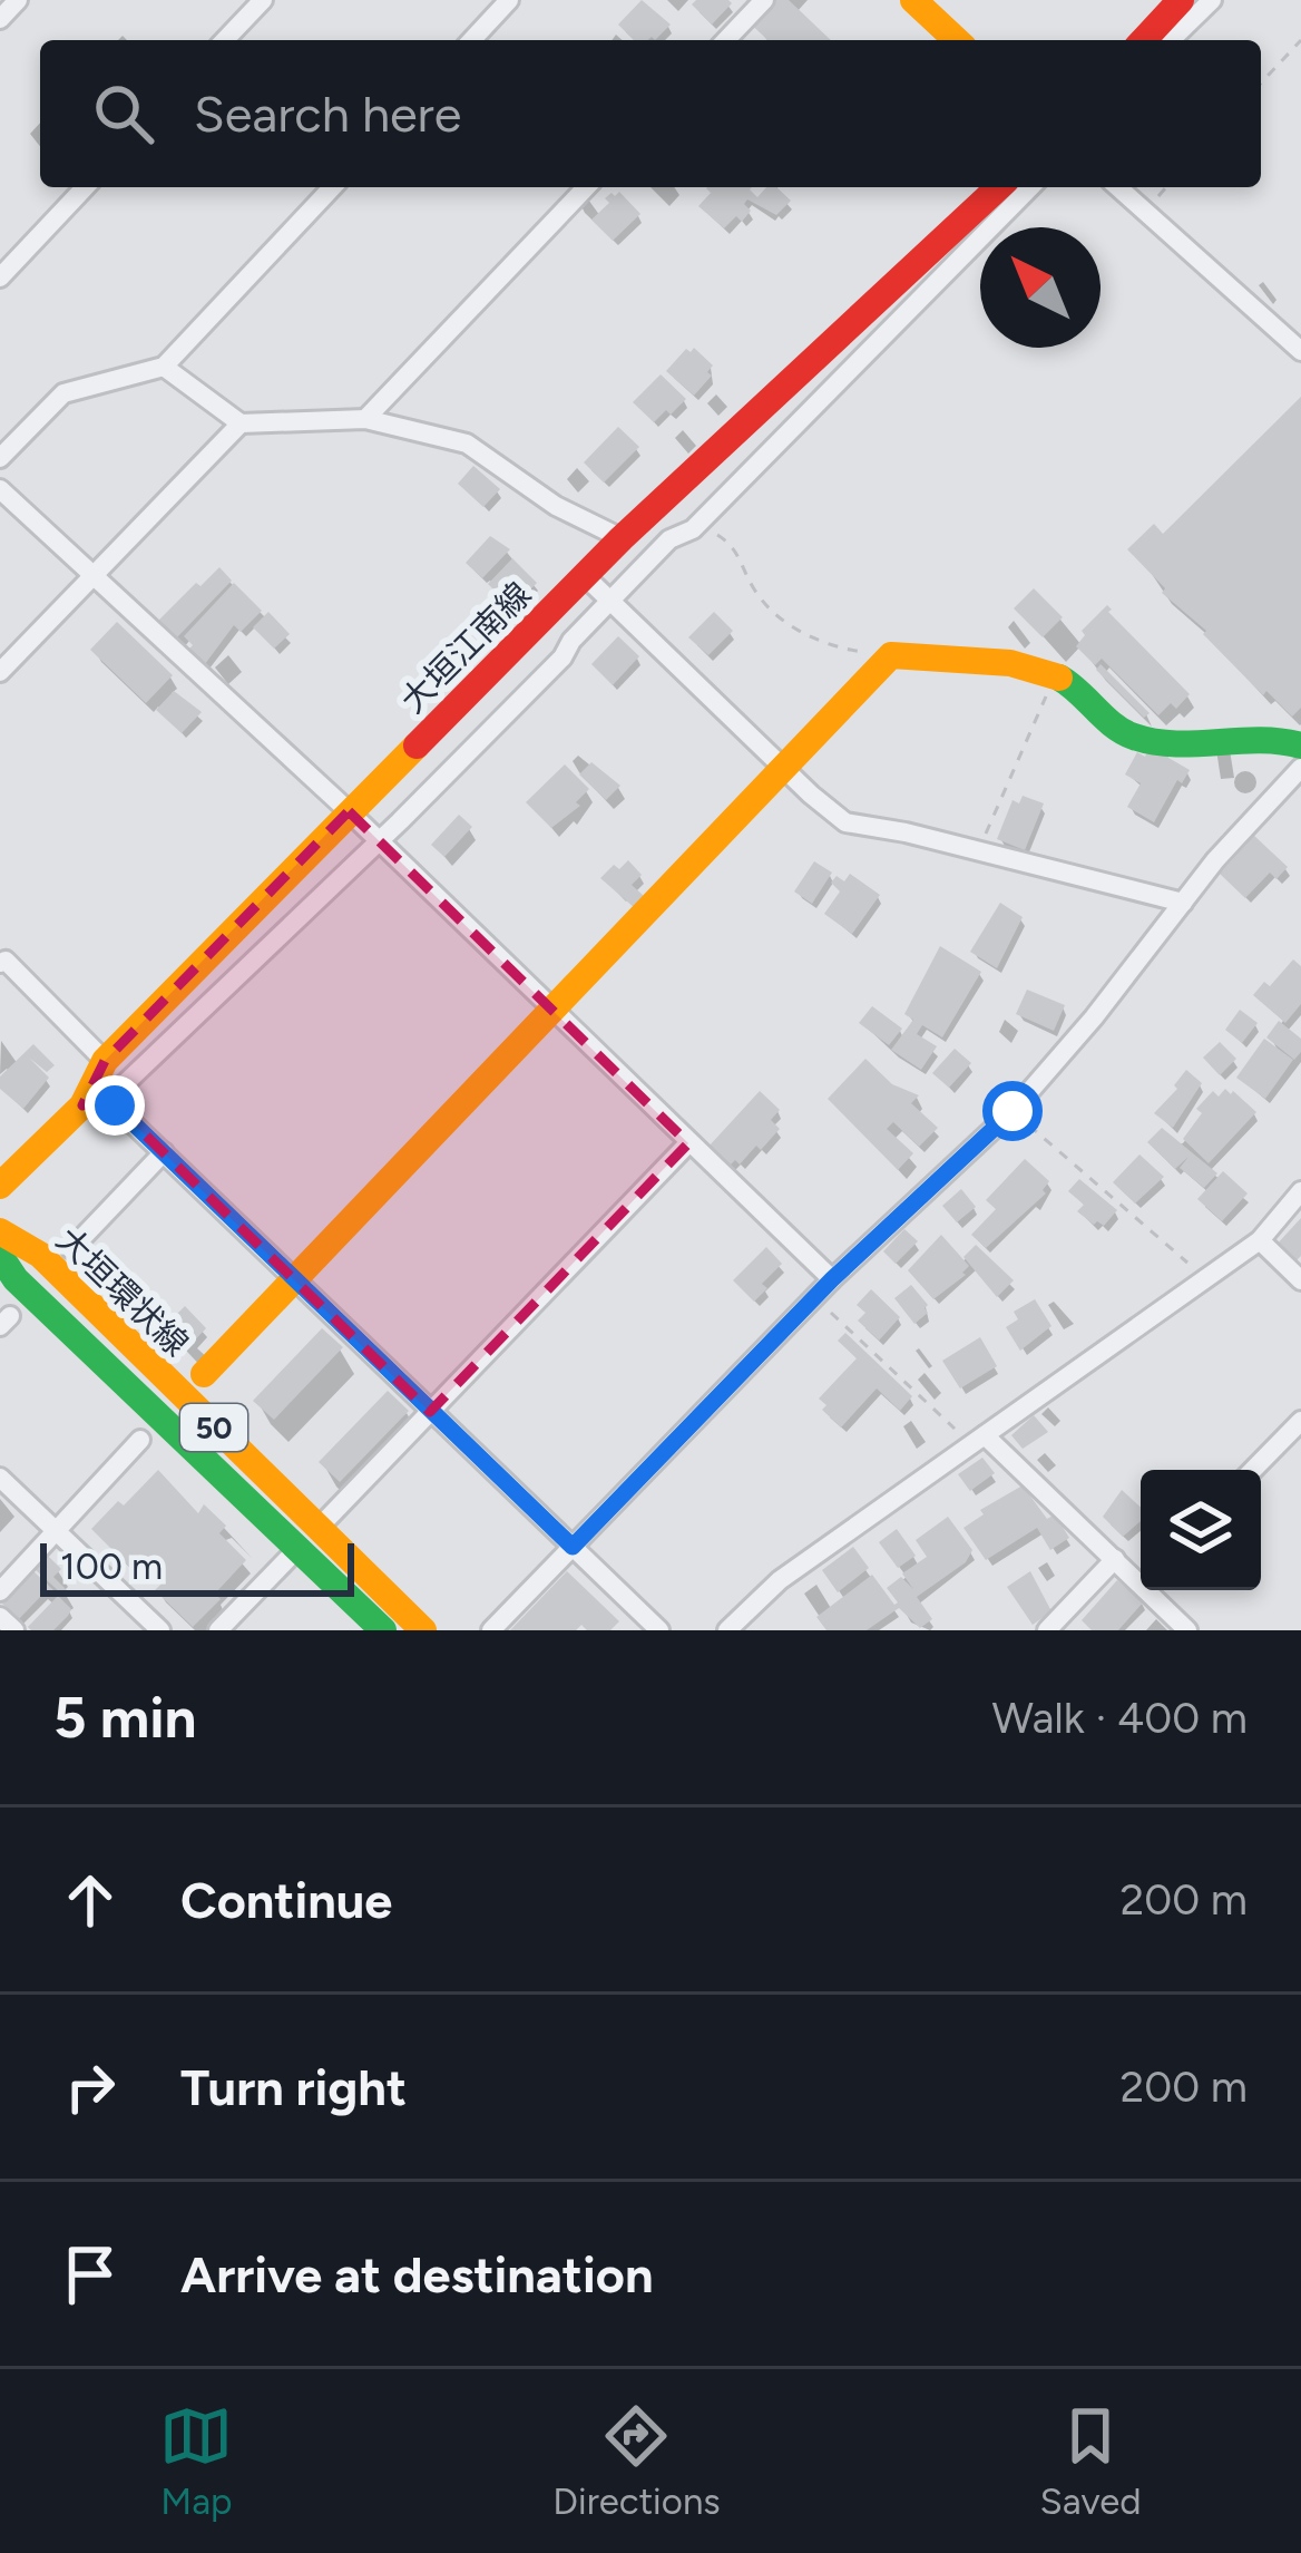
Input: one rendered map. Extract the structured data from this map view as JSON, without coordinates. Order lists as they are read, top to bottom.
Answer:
{
  "streets": {
    "main road": ["大垣江南線", "大垣環状線", "50"]
  },
  "scale_bar": "100 m",
  "north": "top left",
  "page": {
    "search": "Search here",
    "scale": "100 m",
    "heading": ["5 min", "Walk · 400 m"],
    "list": [
      ["Continue", "200 m"],
      ["Turn right", "200 m"],
      "Arrive at destination"
    ],
    "nav": ["Map", "Directions", "Saved"]
  }
}
